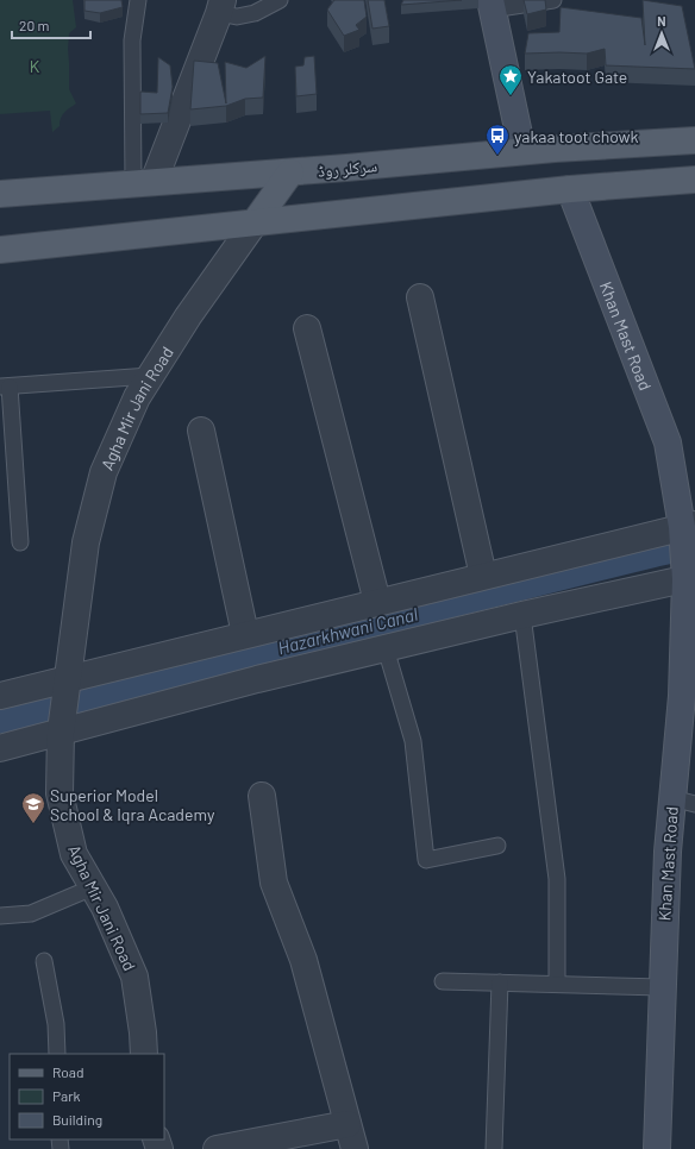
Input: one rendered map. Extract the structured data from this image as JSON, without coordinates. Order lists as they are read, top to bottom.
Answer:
{
  "streets": {
    "main road": ["سرکلر روڈ", "Khan Mast Road", "Agha Mir Jani Road"]
  },
  "crossings": [
    ["سرکلر روڈ", "Khan Mast Road"],
    ["سرکلر روڈ", "Agha Mir Jani Road"]
  ],
  "water": ["Hazarkhwani Canal"],
  "parks": ["K"],
  "places": {
    "place": ["Yakatoot Gate"],
    "bus stop": ["yakaa toot chowk"],
    "school or university": ["Superior Model School & Iqra Academy"]
  },
  "legend": ["Road", "Park", "Building"],
  "scale_bar": "20 m",
  "north": "top"
}
